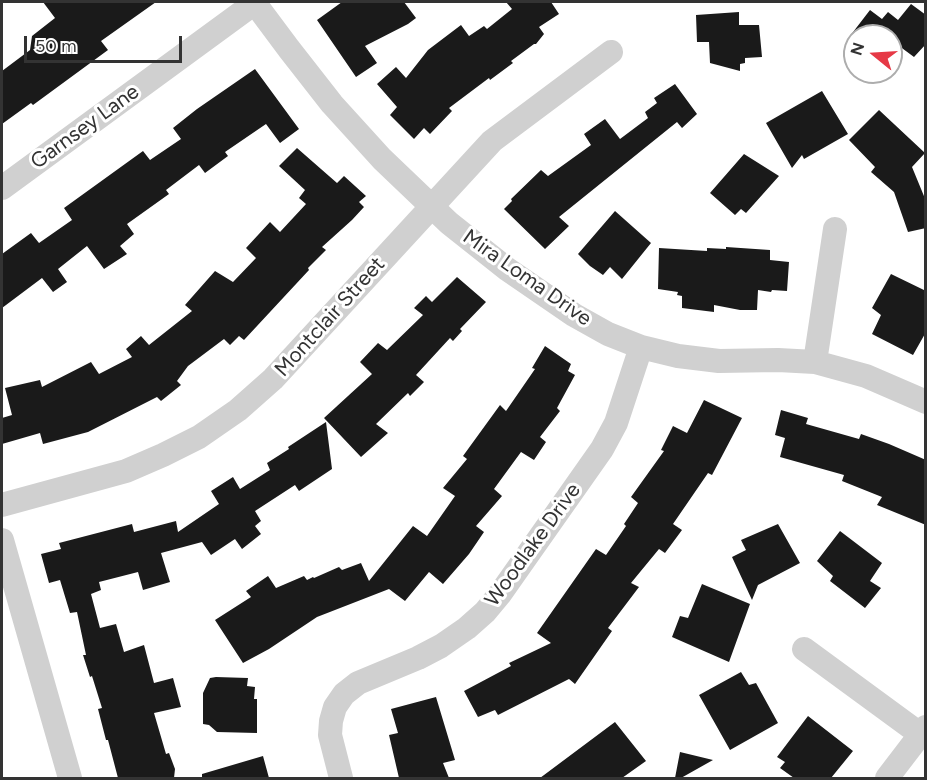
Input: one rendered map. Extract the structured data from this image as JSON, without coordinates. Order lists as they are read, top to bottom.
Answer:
{
  "streets": {
    "street": [
      "Garnsey Lane",
      "Mira Loma Drive",
      "Montclair Street",
      "Woodlake Drive"
    ]
  },
  "crossings": [
    ["Garnsey Lane", "Mira Loma Drive"],
    ["Mira Loma Drive", "Montclair Street"],
    ["Mira Loma Drive", "Woodlake Drive"]
  ],
  "scale_bar": "50 m",
  "north": "left"
}
